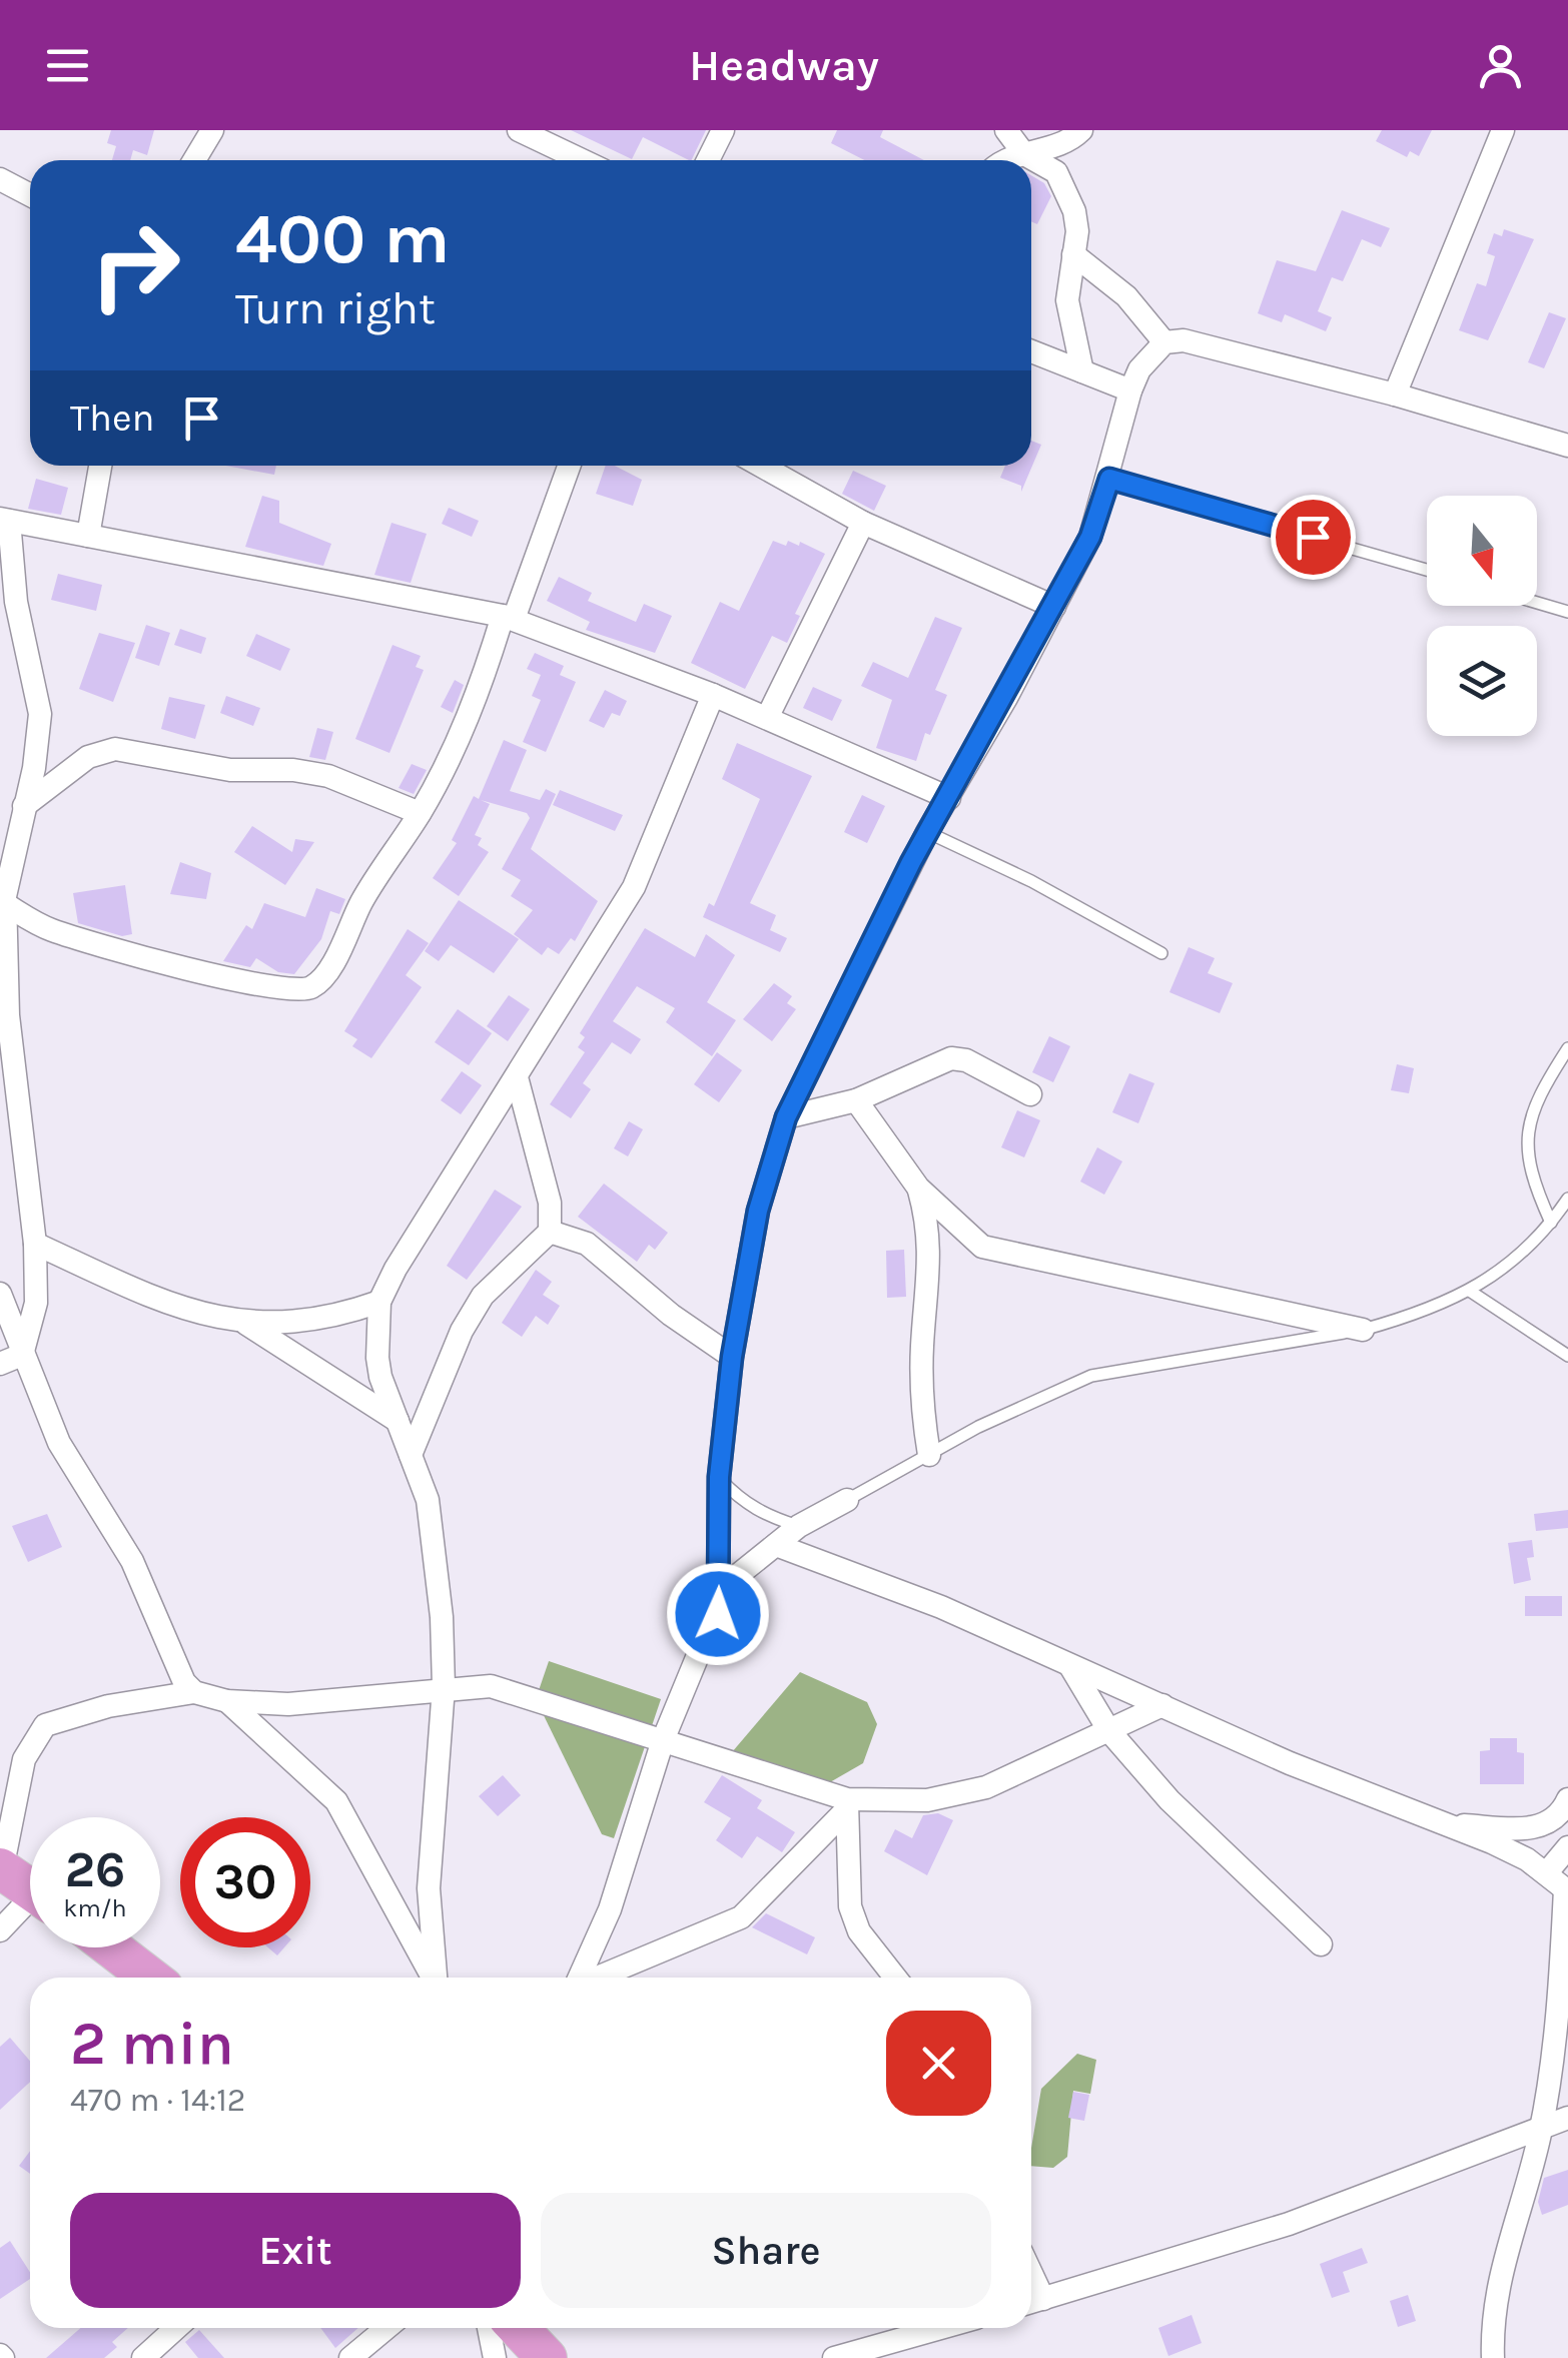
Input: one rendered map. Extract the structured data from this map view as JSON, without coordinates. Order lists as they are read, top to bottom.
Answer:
{
  "north": "bottom",
  "page": {
    "header": "Headway",
    "turn": ["400 m", "Turn right"],
    "then": "Then",
    "speed": "26 km/h",
    "limit": "30",
    "heading": ["2 min", "470 m · 14:12"],
    "buttons": ["Exit", "Share"]
  }
}
